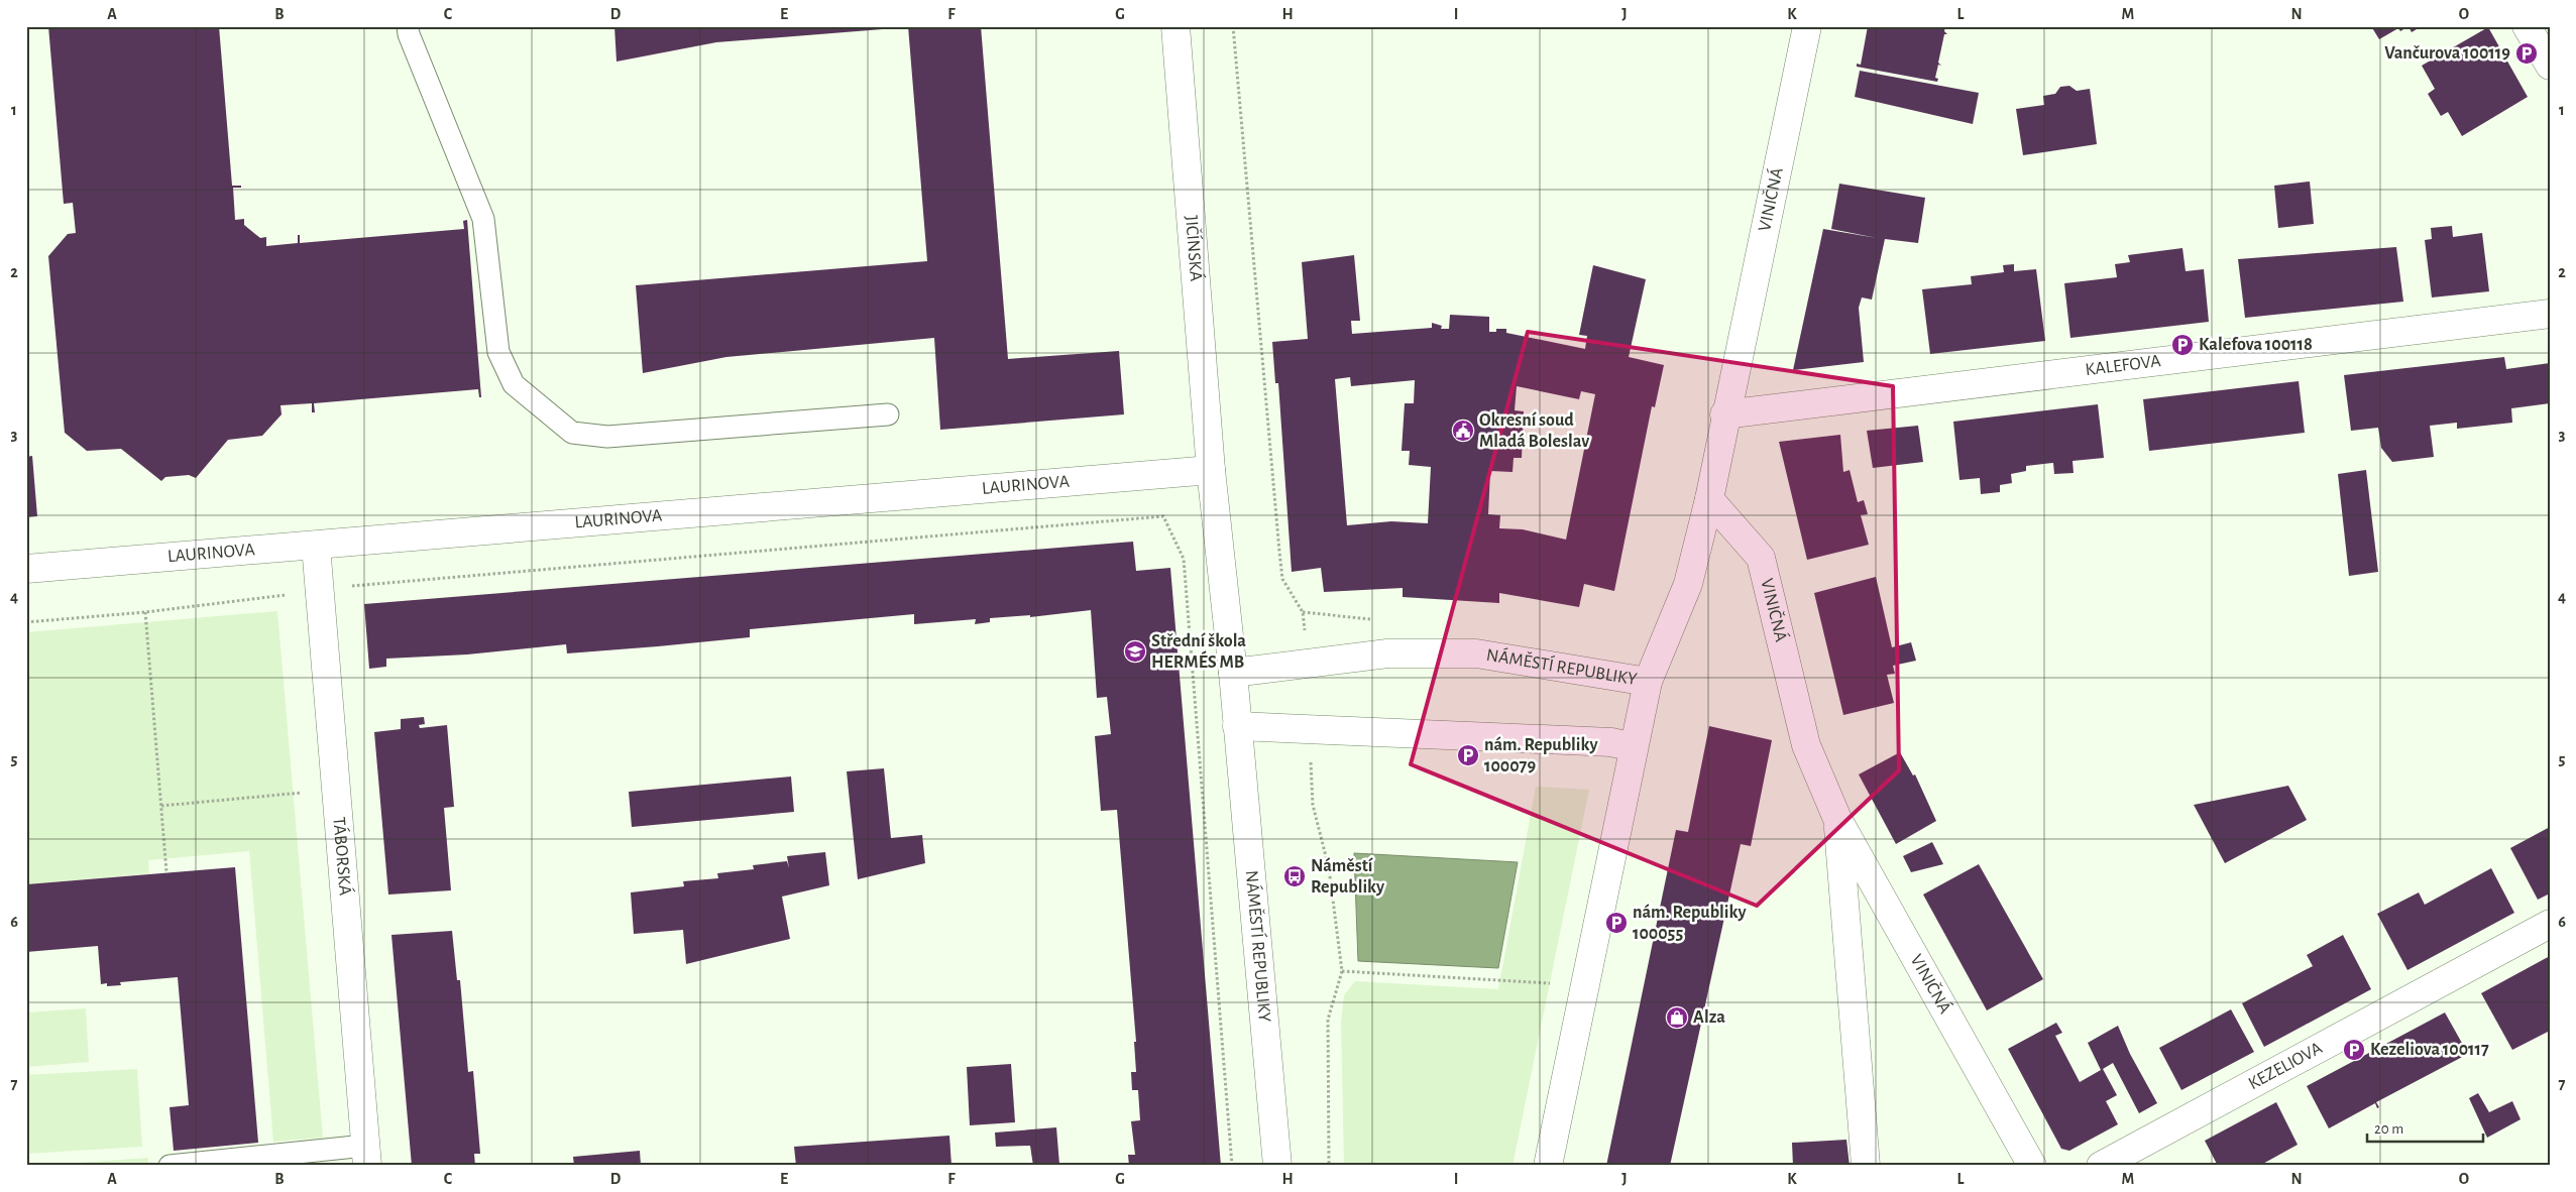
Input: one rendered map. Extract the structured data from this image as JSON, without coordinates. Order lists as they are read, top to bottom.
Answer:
{
  "streets": {
    "street": [
      "VINIČNÁ",
      "JIČÍNSKÁ",
      "KALEFOVA",
      "LAURINOVA",
      "NÁMĚSTÍ REPUBLIKY",
      "TÁBORSKÁ",
      "KEZELIOVA"
    ]
  },
  "crossings": [
    ["VINIČNÁ", "KALEFOVA"],
    ["VINIČNÁ", "NÁMĚSTÍ REPUBLIKY"],
    ["JIČÍNSKÁ", "LAURINOVA"],
    ["JIČÍNSKÁ", "NÁMĚSTÍ REPUBLIKY"],
    ["LAURINOVA", "NÁMĚSTÍ REPUBLIKY"],
    ["LAURINOVA", "TÁBORSKÁ"]
  ],
  "places": {
    "parking": [
      "Vančurova 100119",
      "Kalefova 100118",
      "nám. Republiky 100079",
      "nám. Republiky 100055",
      "Kezeliova 100117"
    ],
    "public building": ["Okresní soud Mladá Boleslav"],
    "school or university": ["Střední škola HERMÉS MB"],
    "bus stop": ["Náměstí Republiky"],
    "shop": ["Alza"]
  },
  "scale_bar": "20 m",
  "grid": {
    "columns": [
      "A",
      "B",
      "C",
      "D",
      "E",
      "F",
      "G",
      "H",
      "I",
      "J",
      "K",
      "L",
      "M",
      "N",
      "O"
    ],
    "rows": [
      "1",
      "2",
      "3",
      "4",
      "5",
      "6",
      "7"
    ]
  }
}
